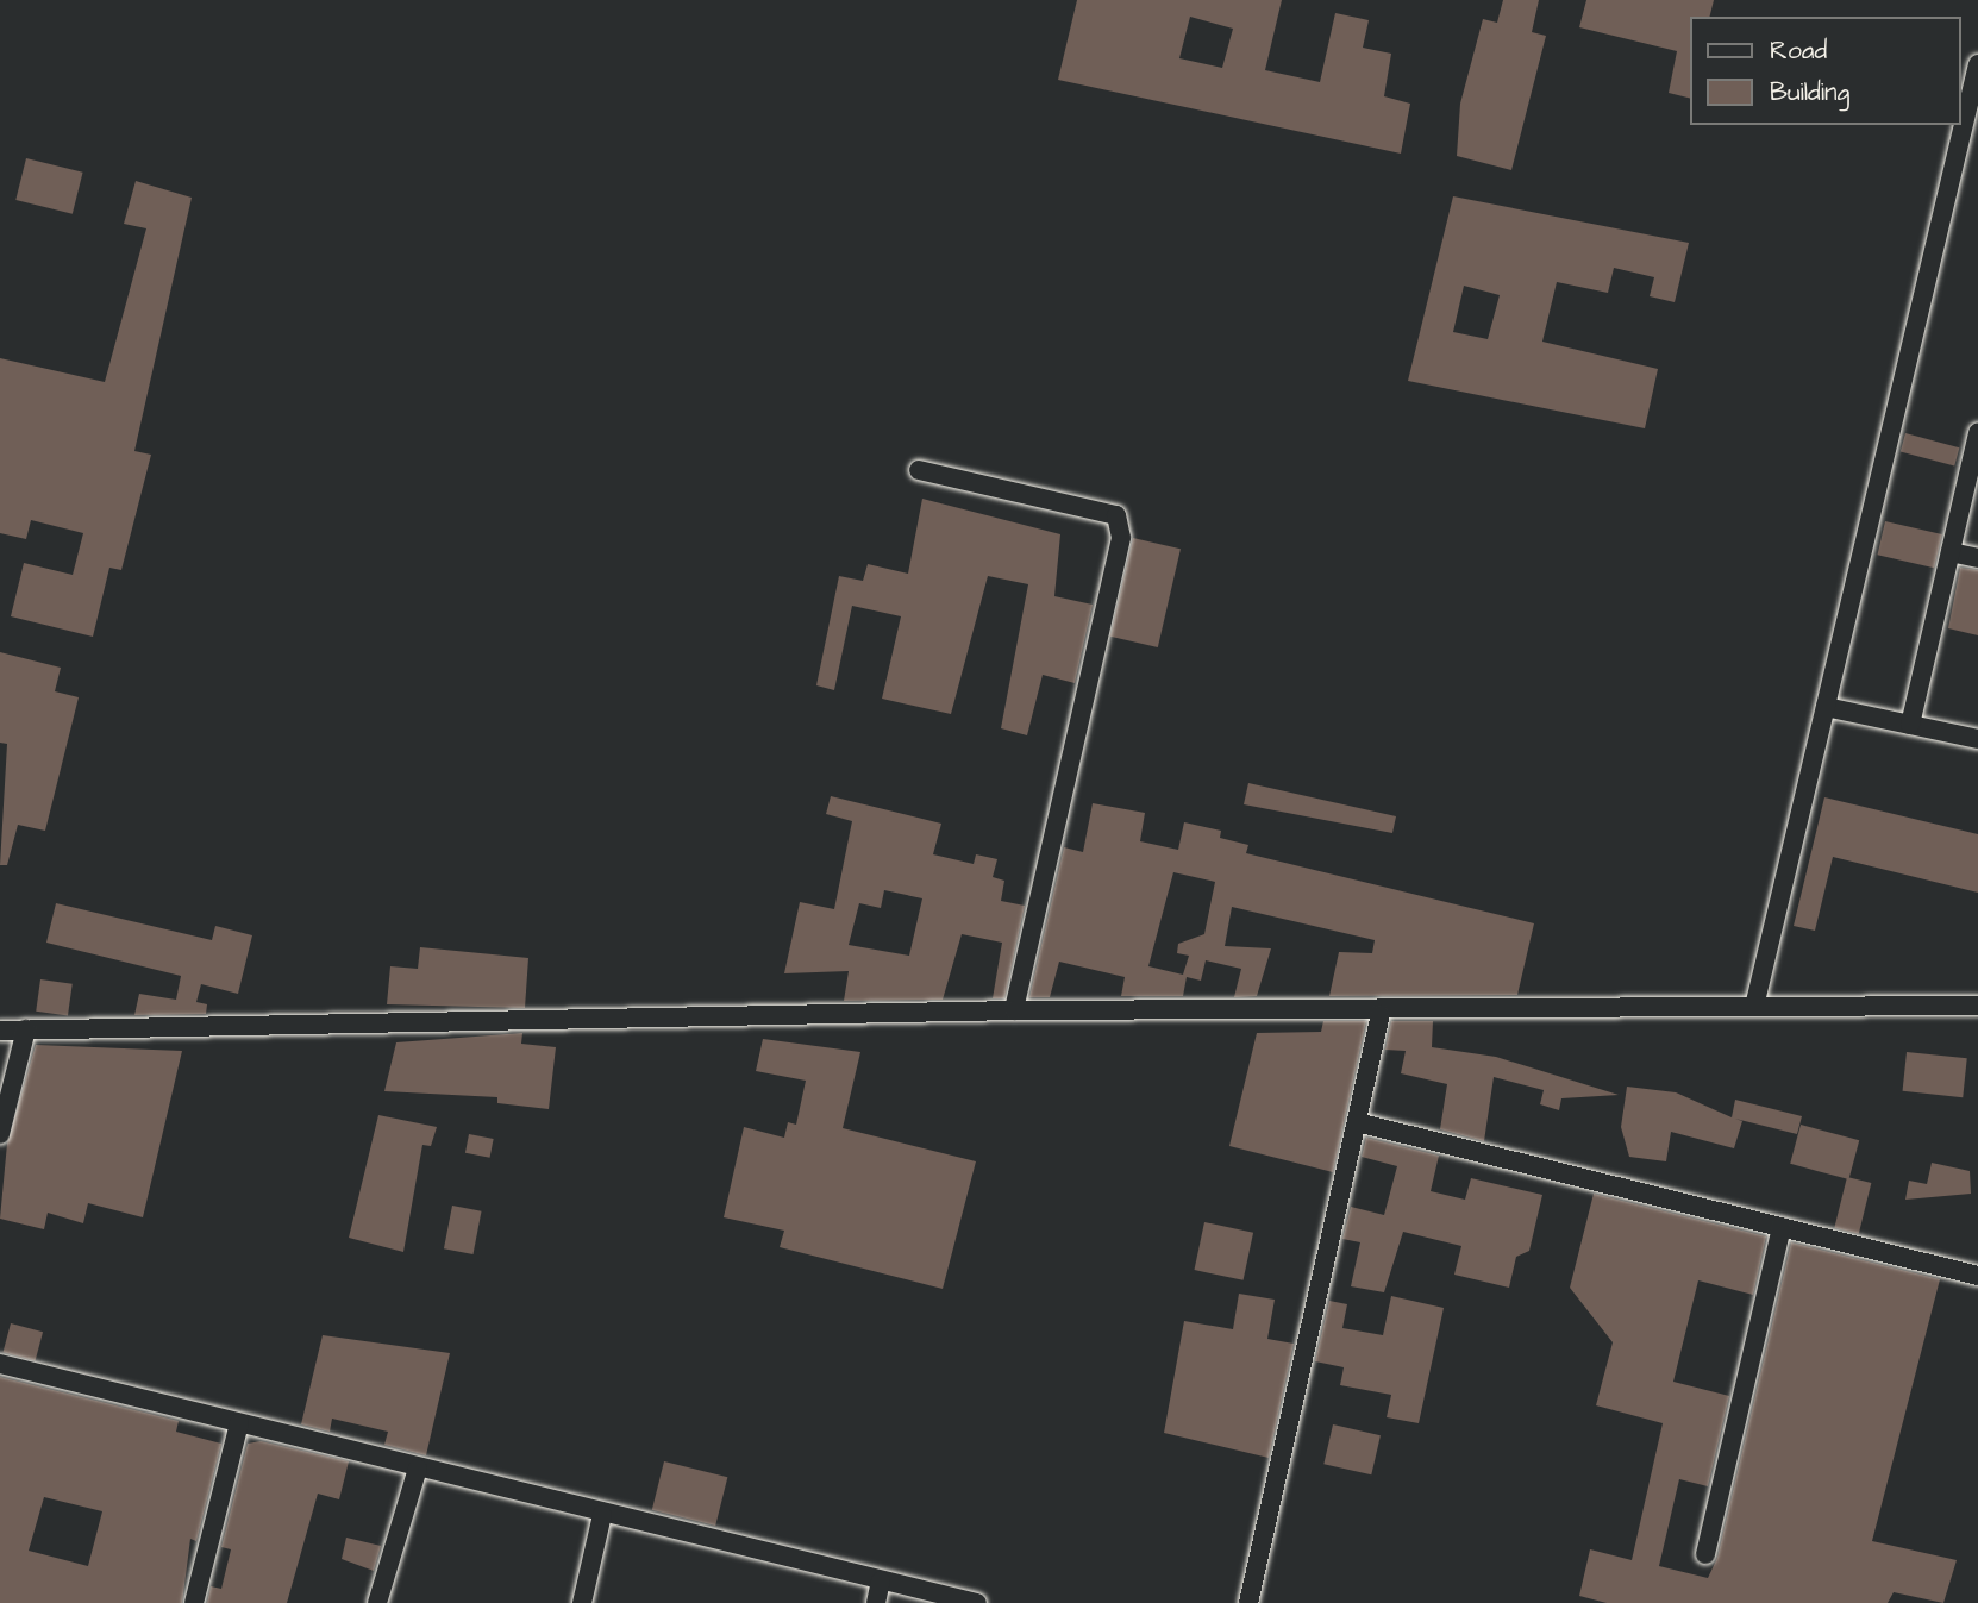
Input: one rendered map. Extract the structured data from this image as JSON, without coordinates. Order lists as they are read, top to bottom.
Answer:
{
  "legend": ["Road", "Building"]
}
